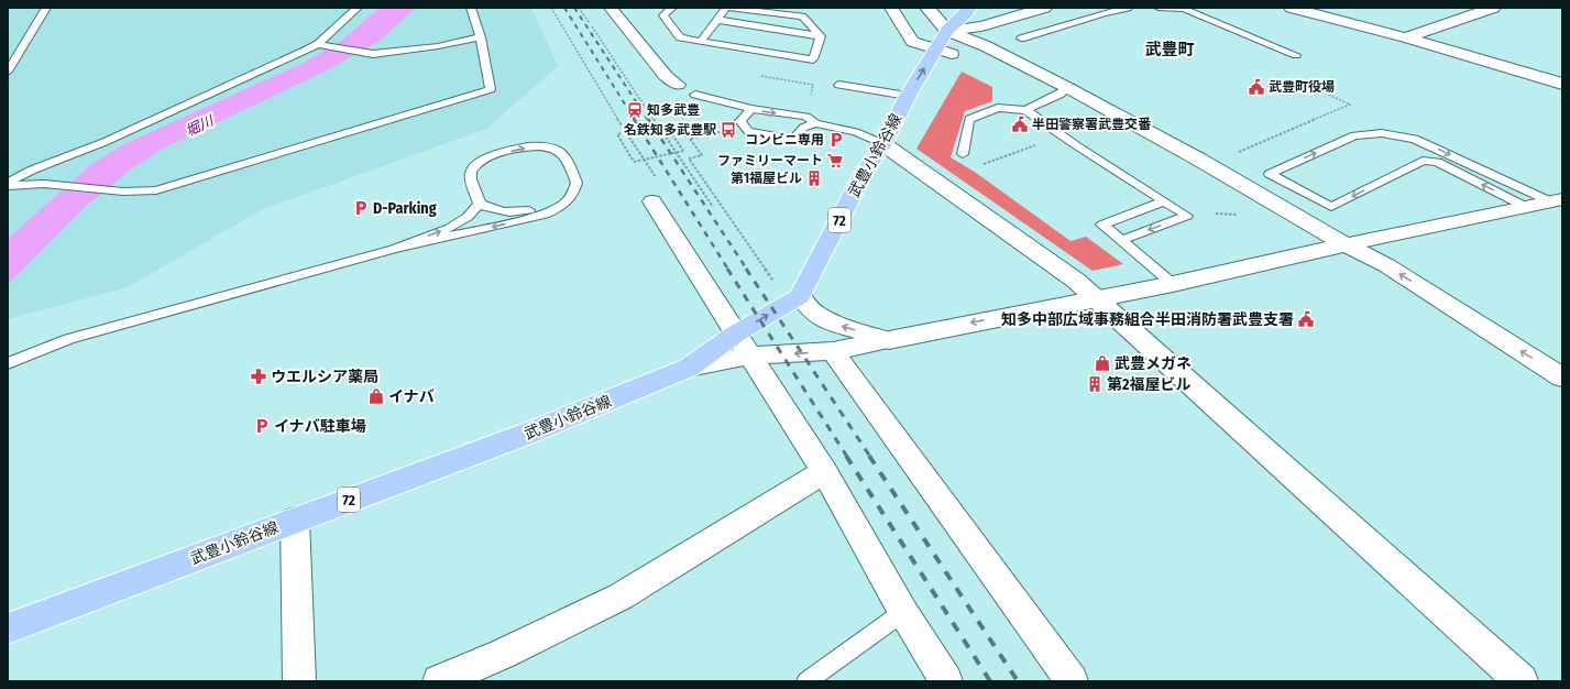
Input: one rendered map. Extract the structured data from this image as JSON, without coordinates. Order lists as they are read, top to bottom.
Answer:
{
  "streets": {
    "main road": ["武豊小鈴谷線", "72"]
  },
  "districts": ["武豊町"],
  "water": ["堀川"],
  "places": {
    "public building": ["武豊町役場", "半田警察署武豊交番", "知多中部広域事務組合半田消防署武豊支署"],
    "station": ["知多武豊"],
    "bus stop": ["名鉄知多武豊駅"],
    "parking": ["コンビニ専用", "D-Parking", "イナバ駐車場"],
    "supermarket": ["ファミリーマート"],
    "building": ["第1福屋ビル", "第2福屋ビル"],
    "shop": ["武豊メガネ", "イナバ"],
    "pharmacy": ["ウエルシア薬局"]
  }
}
